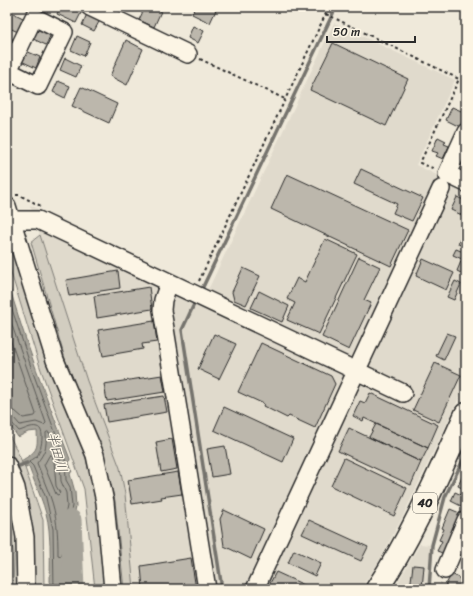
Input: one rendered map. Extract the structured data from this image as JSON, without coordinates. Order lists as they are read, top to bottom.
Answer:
{
  "streets": {
    "main road": ["40"]
  },
  "water": ["半田川"],
  "scale_bar": "50 m"
}
